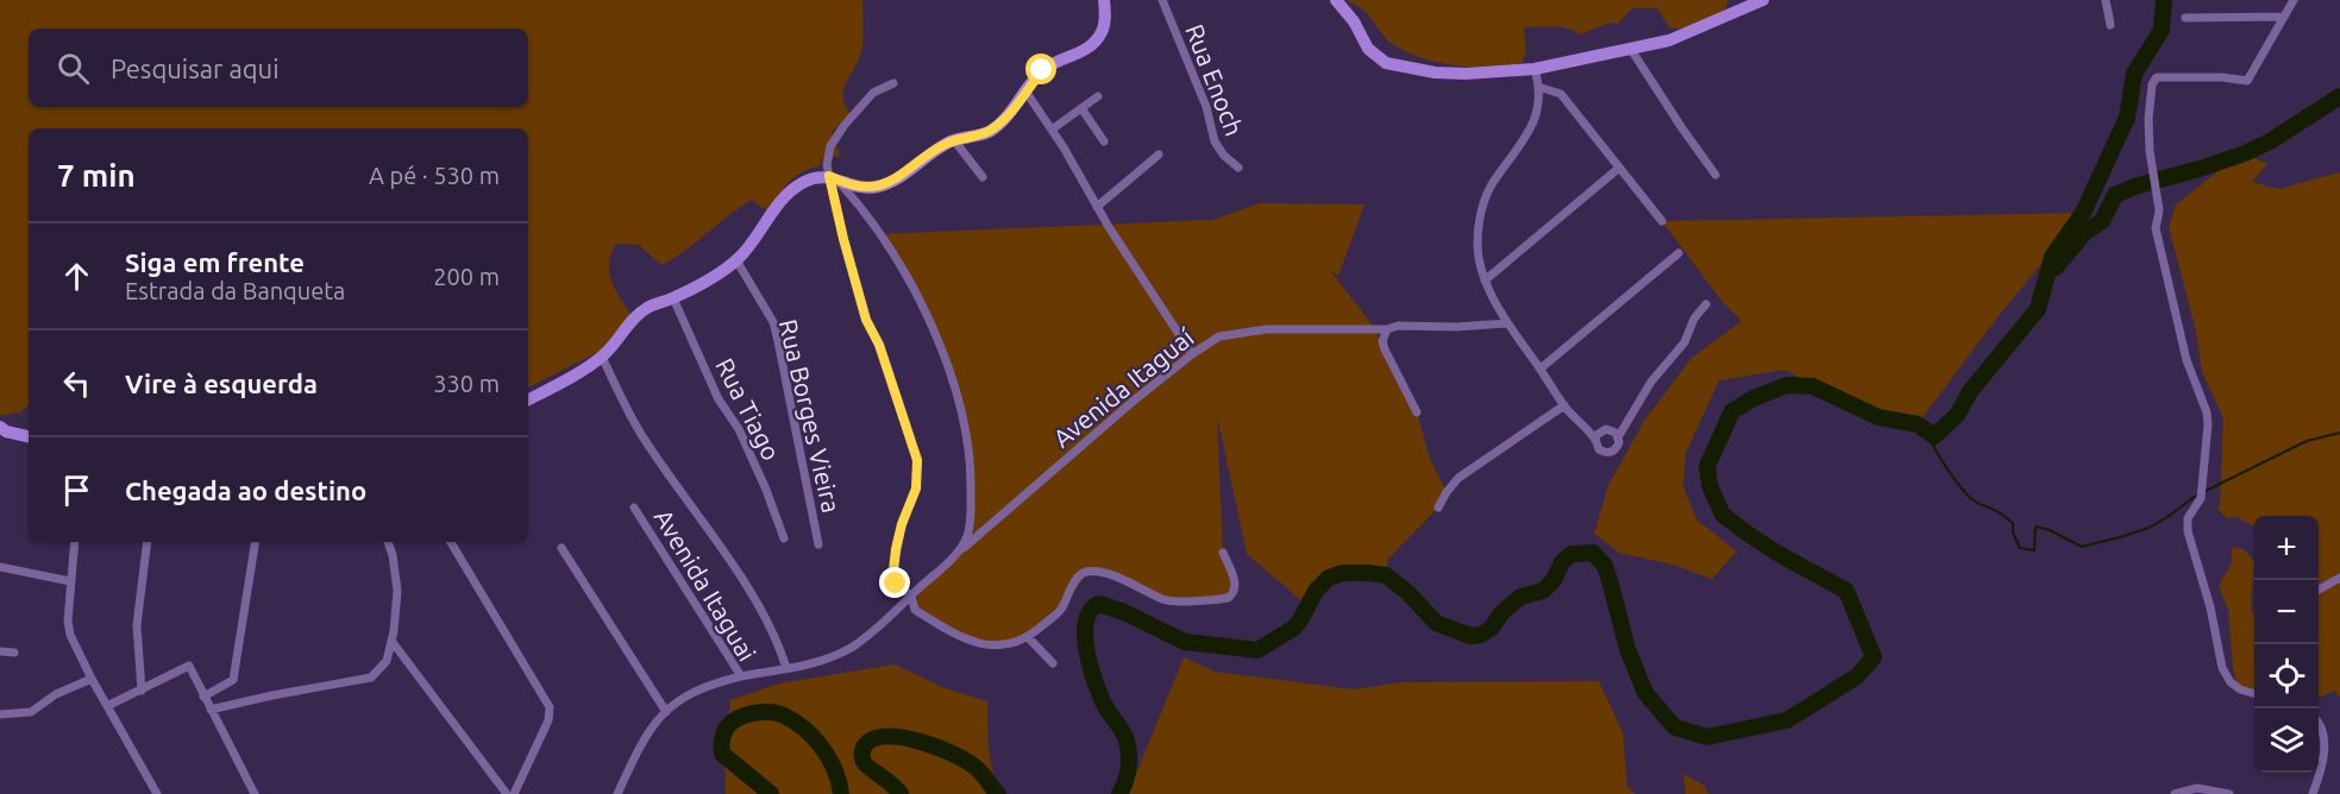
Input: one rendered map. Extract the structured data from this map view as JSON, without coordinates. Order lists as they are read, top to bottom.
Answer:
{
  "streets": {
    "street": [
      "Rua Enoch",
      "Avenida Itaguaí",
      "Rua Tiago",
      "Rua Borges Vieira",
      "Avenida Itaguai"
    ]
  },
  "page": {
    "search": "Pesquisar aqui",
    "heading": ["7 min", "A pé · 530 m"],
    "list": [
      ["Siga em frente", "Estrada da Banqueta", "200 m"],
      ["Vire à esquerda", "330 m"],
      "Chegada ao destino"
    ],
    "map_buttons": ["+", "−"]
  }
}
